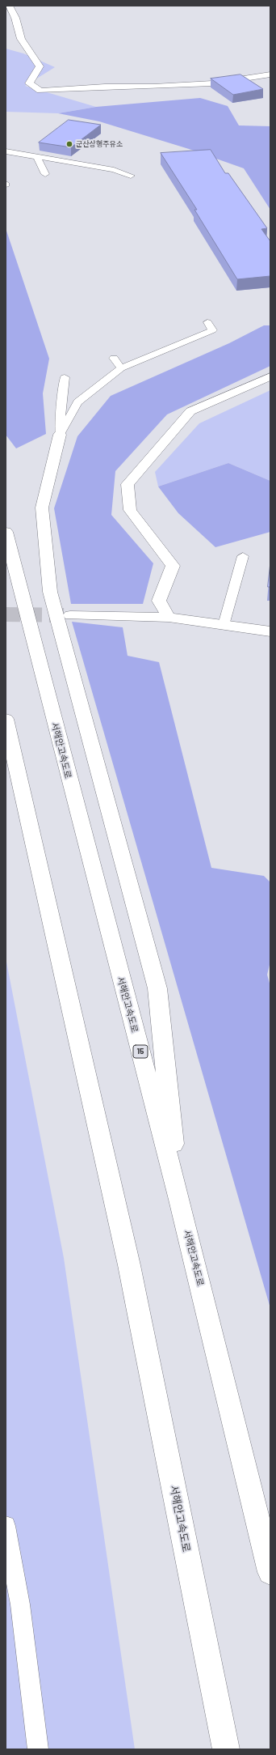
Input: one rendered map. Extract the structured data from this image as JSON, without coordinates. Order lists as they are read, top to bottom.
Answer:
{
  "streets": {
    "main road": ["서해안고속도로", "15"]
  },
  "places": ["군산상행주유소"]
}
